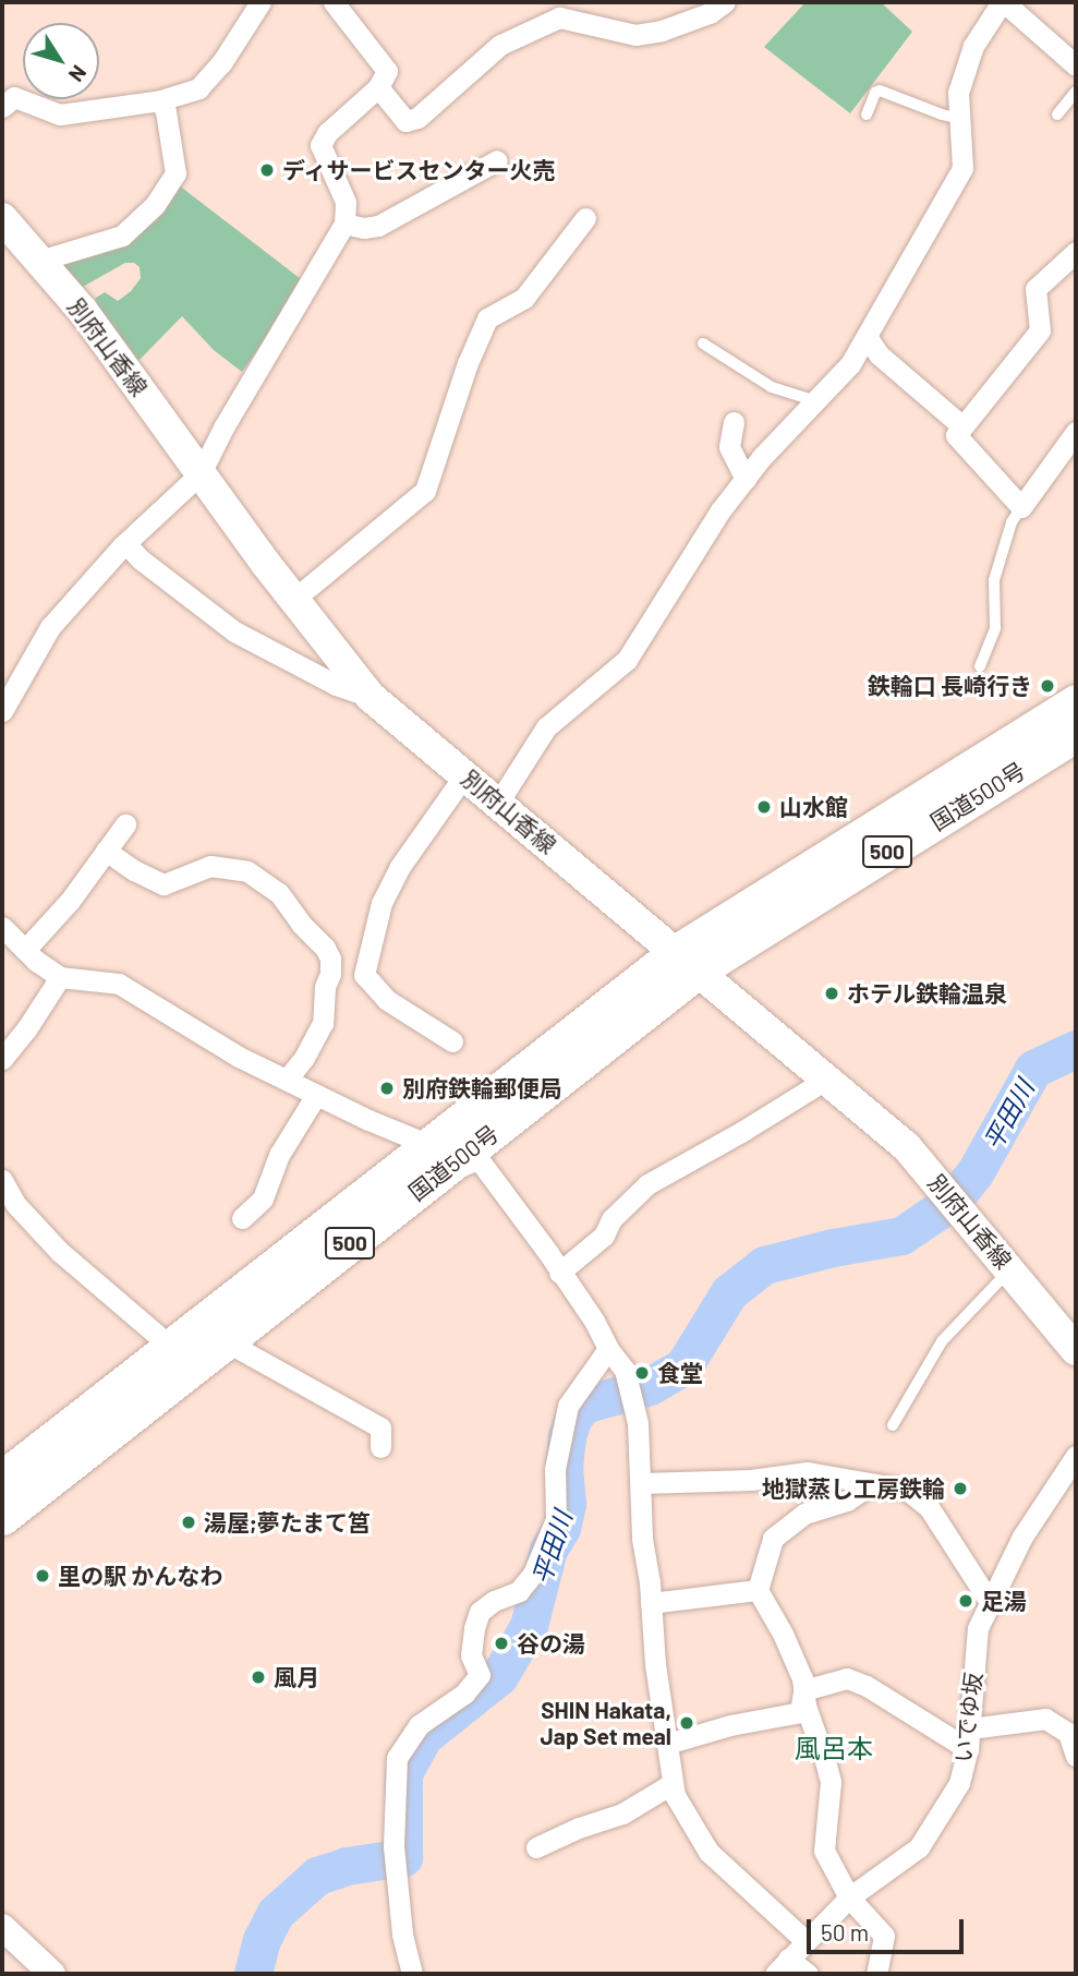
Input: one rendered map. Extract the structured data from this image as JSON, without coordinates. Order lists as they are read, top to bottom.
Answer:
{
  "streets": {
    "highway": ["国道500号", "500"],
    "main road": ["別府山香線"],
    "street": ["いでゆ坂"]
  },
  "crossings": [
    ["別府山香線", "国道500号"]
  ],
  "districts": ["風呂本"],
  "water": ["平田川"],
  "places": [
    "ディサービスセンター火売",
    "鉄輪口 長崎行き",
    "山水館",
    "ホテル鉄輪温泉",
    "別府鉄輪郵便局",
    "食堂",
    "地獄蒸し工房鉄輪",
    "湯屋;夢たまて筥",
    "里の駅 かんなわ",
    "足湯",
    "谷の湯",
    "風月",
    "SHIN Hakata, Jap Set meal"
  ],
  "scale_bar": "50 m",
  "north": "bottom right"
}
